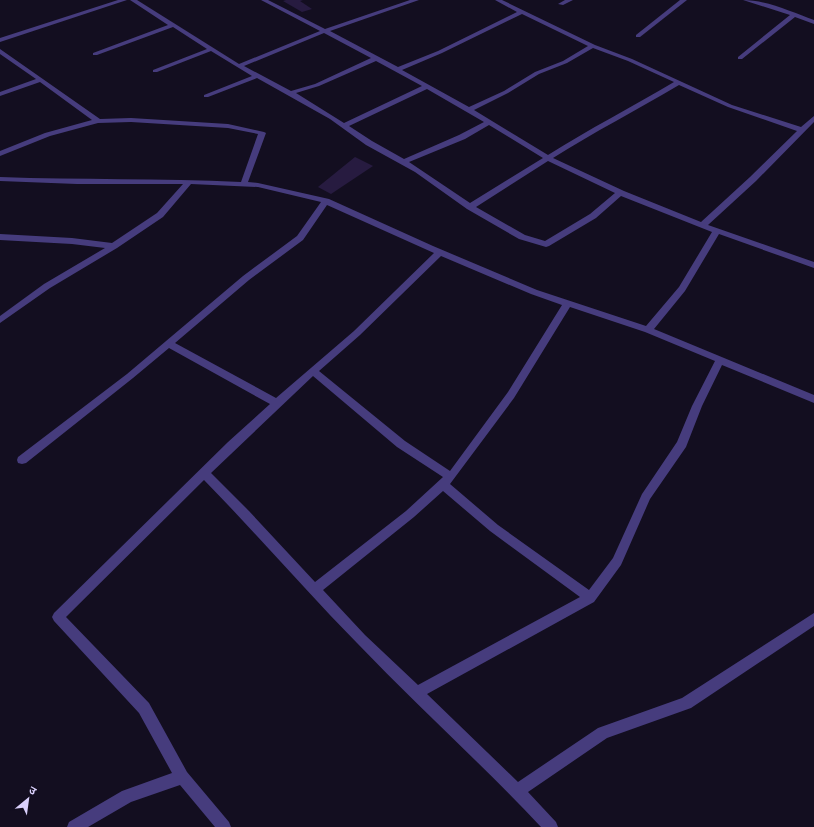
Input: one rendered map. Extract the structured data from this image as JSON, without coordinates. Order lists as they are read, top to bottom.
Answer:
{
  "north": "top right"
}
